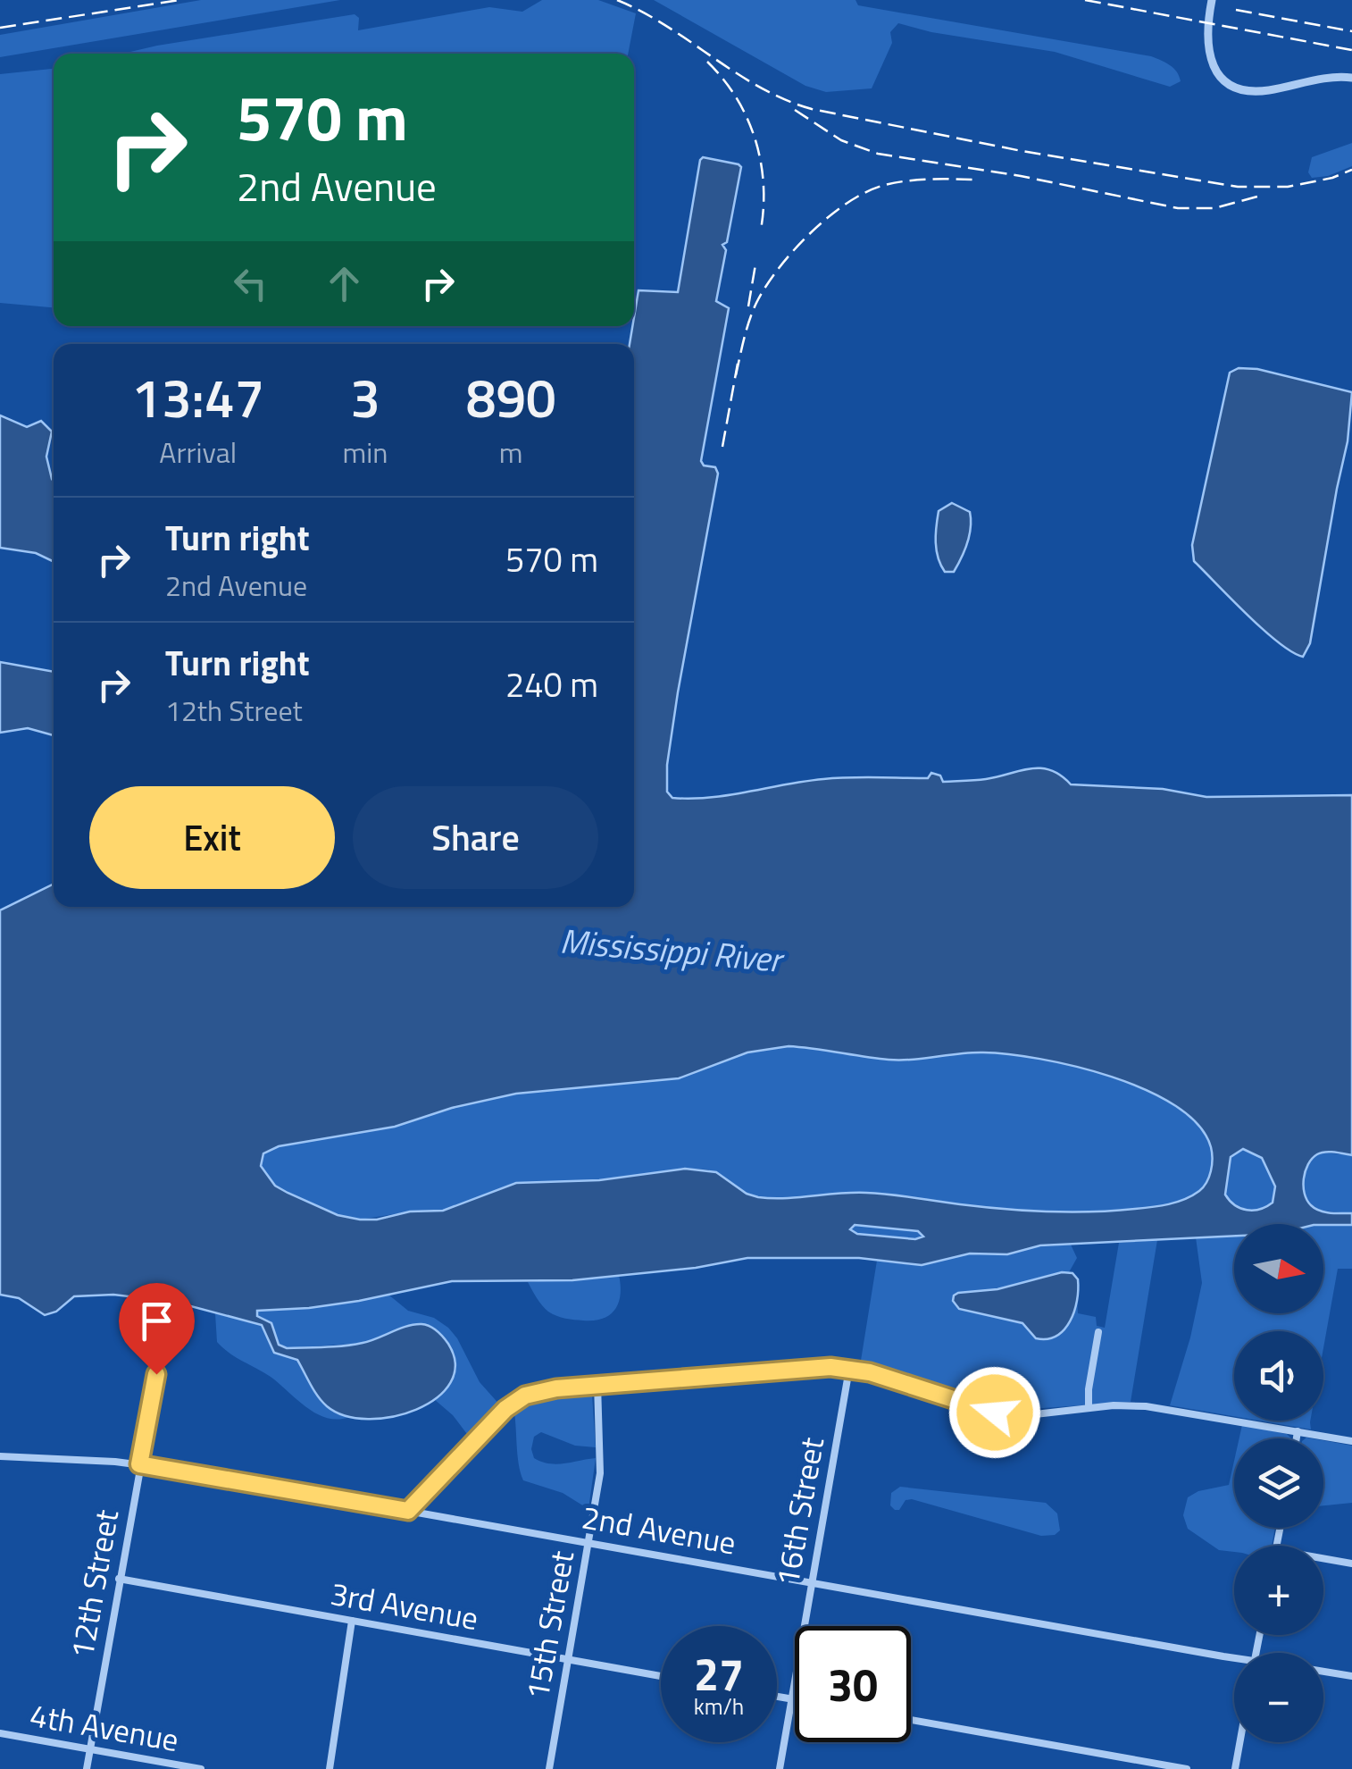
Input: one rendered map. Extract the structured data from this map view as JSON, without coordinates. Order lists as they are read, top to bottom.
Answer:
{
  "streets": {
    "street": [
      "16th Street",
      "2nd Avenue",
      "12th Street",
      "3rd Avenue",
      "15th Street",
      "4th Avenue"
    ]
  },
  "crossings": [
    ["16th Street", "2nd Avenue"],
    ["2nd Avenue", "12th Street"],
    ["2nd Avenue", "15th Street"],
    ["12th Street", "3rd Avenue"],
    ["12th Street", "4th Avenue"],
    ["3rd Avenue", "15th Street"]
  ],
  "water": ["Mississippi River"],
  "north": "right",
  "page": {
    "turn": ["570 m", "2nd Avenue"],
    "eta": [
      "13:47",
      "Arrival",
      "3",
      "min",
      "890",
      "m"
    ],
    "list": [
      {
        "name": "Turn right",
        "note": "2nd Avenue",
        "value": "570 m"
      },
      {
        "name": "Turn right",
        "note": "12th Street",
        "value": "240 m"
      }
    ],
    "buttons": ["Exit", "Share"],
    "map_buttons": ["+", "−"],
    "speed": "27 km/h",
    "limit": "30"
  }
}
